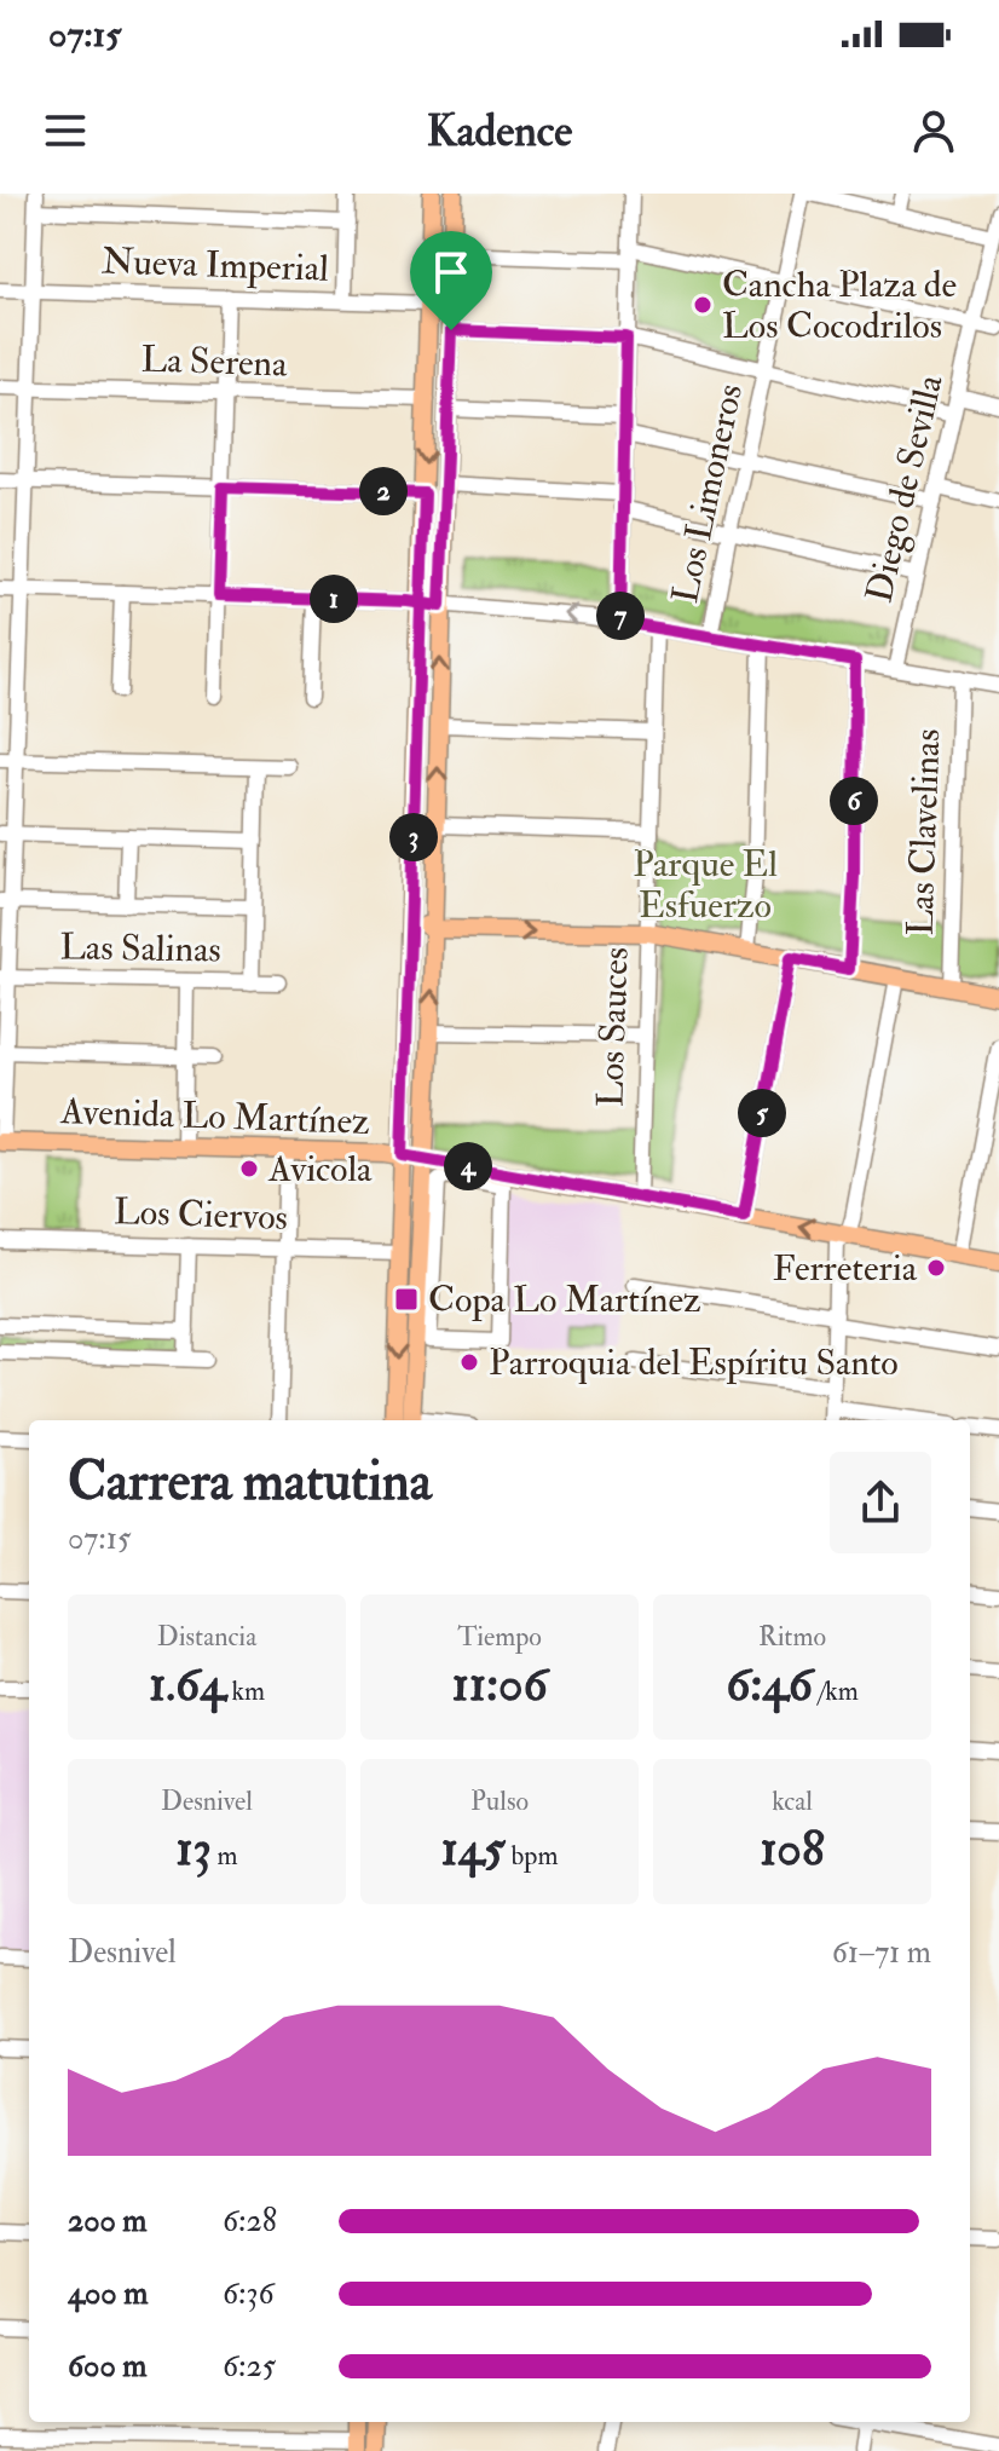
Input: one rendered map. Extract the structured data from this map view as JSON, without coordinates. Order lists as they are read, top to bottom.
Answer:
{
  "streets": {
    "main road": ["Avenida Lo Martínez"],
    "street": [
      "Nueva Imperial",
      "La Serena",
      "Diego de Sevilla",
      "Los Limoneros",
      "Las Clavelinas",
      "Las Salinas",
      "Los Sauces",
      "Los Ciervos"
    ]
  },
  "crossings": [
    ["Los Sauces", "Avenida Lo Martínez"]
  ],
  "parks": ["Parque El Esfuerzo"],
  "places": {
    "other": [
      "Cancha Plaza de Los Cocodrilos",
      "Avicola",
      "Ferreteria",
      "Parroquia del Espíritu Santo"
    ],
    "transit": ["Copa Lo Martínez"]
  },
  "page": {
    "status": "07:15",
    "header": "Kadence",
    "pins": [
      "2",
      "1",
      "7",
      "6",
      "3",
      "5",
      "4"
    ],
    "heading": ["Carrera matutina", "07:15"],
    "stats": [
      ["Distancia", "1.64 km"],
      ["Tiempo", "11:06"],
      ["Ritmo", "6:46 /km"],
      ["Desnivel", "13 m"],
      ["Pulso", "145 bpm"],
      ["kcal", "108"]
    ],
    "chart": ["Desnivel", "61–71 m"],
    "list": [
      {
        "name": "200 m",
        "note": "6:28"
      },
      {
        "name": "400 m",
        "note": "6:36"
      },
      {
        "name": "600 m",
        "note": "6:25"
      }
    ]
  }
}
